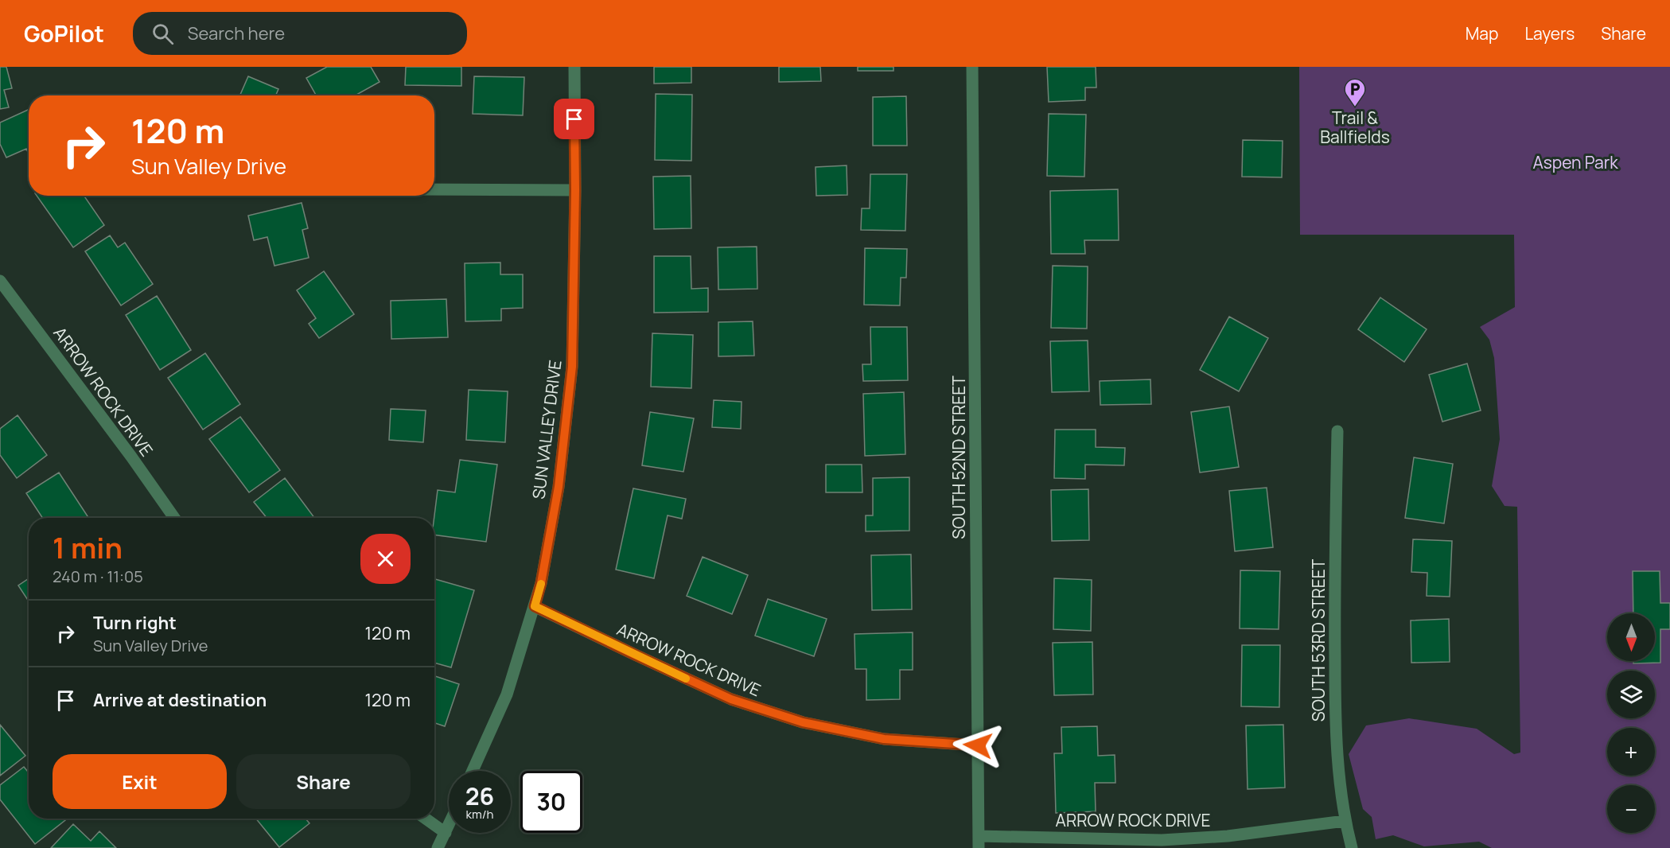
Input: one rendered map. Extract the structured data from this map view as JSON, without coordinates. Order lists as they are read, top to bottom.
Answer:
{
  "streets": {
    "street": [
      "ARROW ROCK DRIVE",
      "SUN VALLEY DRIVE",
      "SOUTH 52ND STREET",
      "SOUTH 53RD STREET"
    ]
  },
  "crossings": [
    ["ARROW ROCK DRIVE", "SUN VALLEY DRIVE"],
    ["ARROW ROCK DRIVE", "SOUTH 52ND STREET"],
    ["ARROW ROCK DRIVE", "SOUTH 53RD STREET"]
  ],
  "parks": ["Aspen Park"],
  "places": {
    "parking": ["Trail & Ballfields"]
  },
  "north": "bottom",
  "page": {
    "header": "GoPilot",
    "search": "Search here",
    "nav": ["Map", "Layers", "Share"],
    "turn": ["120 m", "Sun Valley Drive"],
    "heading": ["1 min", "240 m · 11:05"],
    "list": [
      {
        "name": "Turn right",
        "note": "Sun Valley Drive",
        "value": "120 m"
      },
      {
        "name": "Arrive at destination",
        "value": "120 m"
      }
    ],
    "map_buttons": ["+", "−"],
    "buttons": ["Exit", "Share"],
    "speed": "26 km/h",
    "limit": "30"
  }
}
